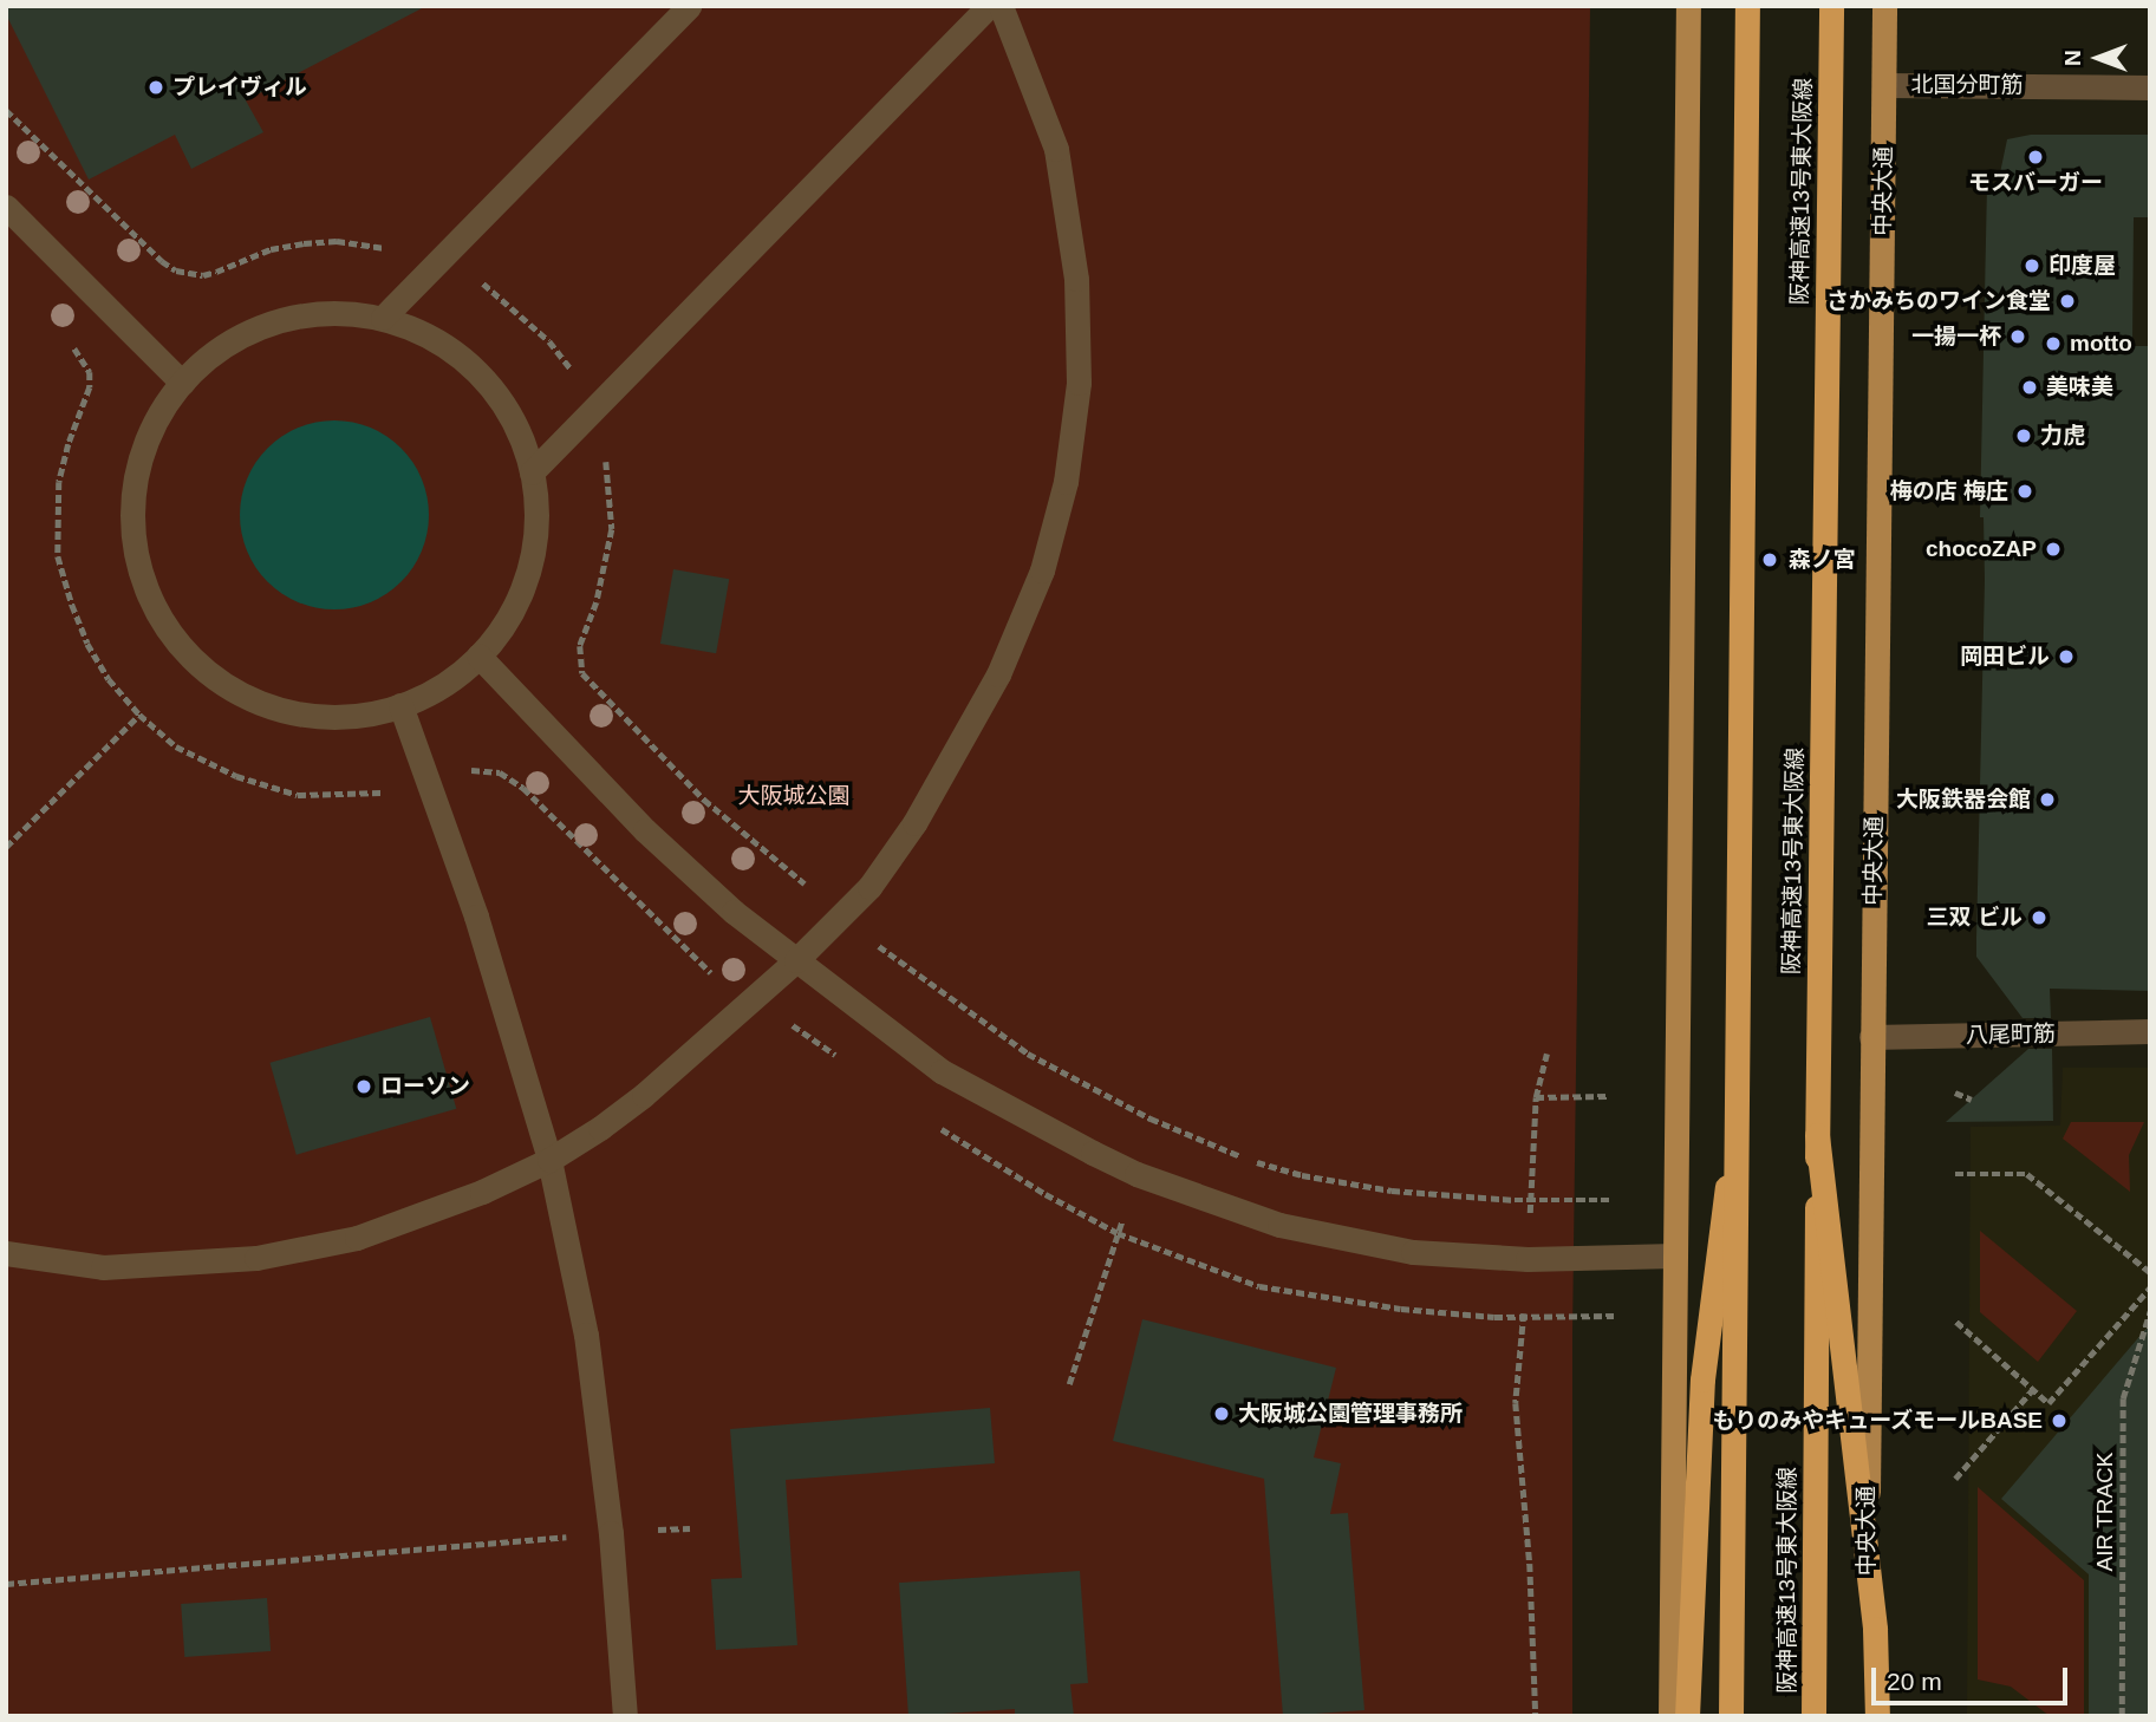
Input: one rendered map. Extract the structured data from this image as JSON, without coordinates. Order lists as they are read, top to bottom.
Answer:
{
  "streets": {
    "highway": ["阪神高速13号東大阪線"],
    "main road": ["中央大通"],
    "street": ["北国分町筋", "八尾町筋"],
    "path": ["AIR TRACK"]
  },
  "crossings": [
    ["北国分町筋", "中央大通"],
    ["中央大通", "八尾町筋"]
  ],
  "parks": ["大阪城公園"],
  "places": [
    "プレイヴィル",
    "モスバーガー",
    "印度屋",
    "さかみちのワイン食堂",
    "一揚一杯",
    "motto",
    "美味美",
    "力虎",
    "梅の店 梅庄",
    "chocoZAP",
    "森ノ宮",
    "岡田ビル",
    "大阪鉄器会館",
    "三双 ビル",
    "ローソン",
    "大阪城公園管理事務所",
    "もりのみやキューズモールBASE"
  ],
  "scale_bar": "20 m",
  "north": "left"
}
